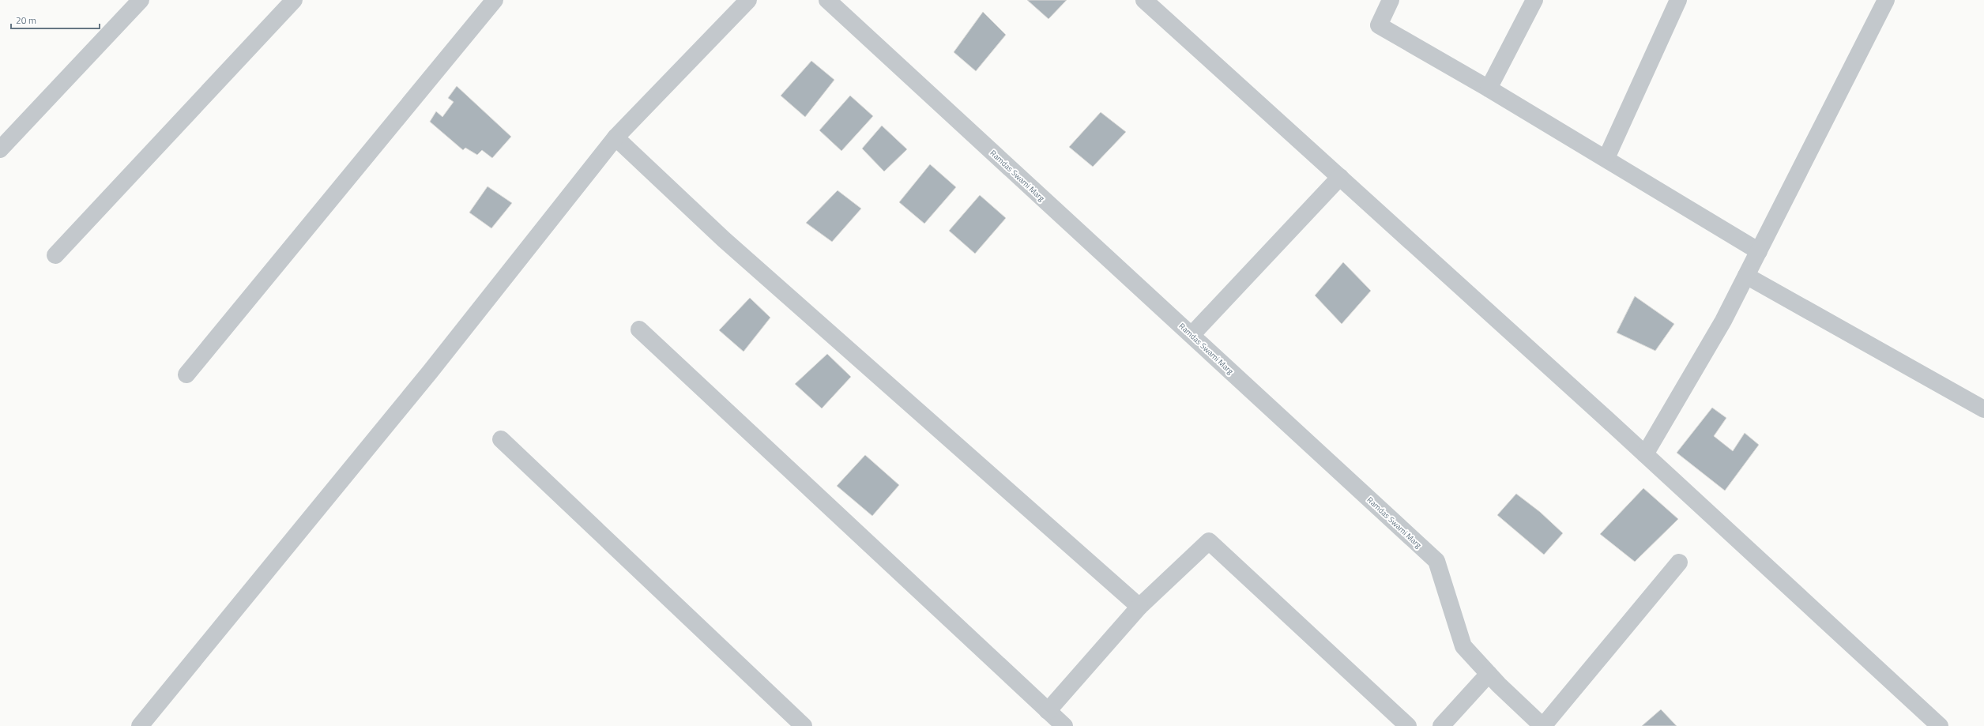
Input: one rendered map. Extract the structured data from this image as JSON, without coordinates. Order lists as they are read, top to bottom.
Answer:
{
  "streets": {
    "street": ["Ramdas Swami Marg"]
  },
  "scale_bar": "20 m"
}
